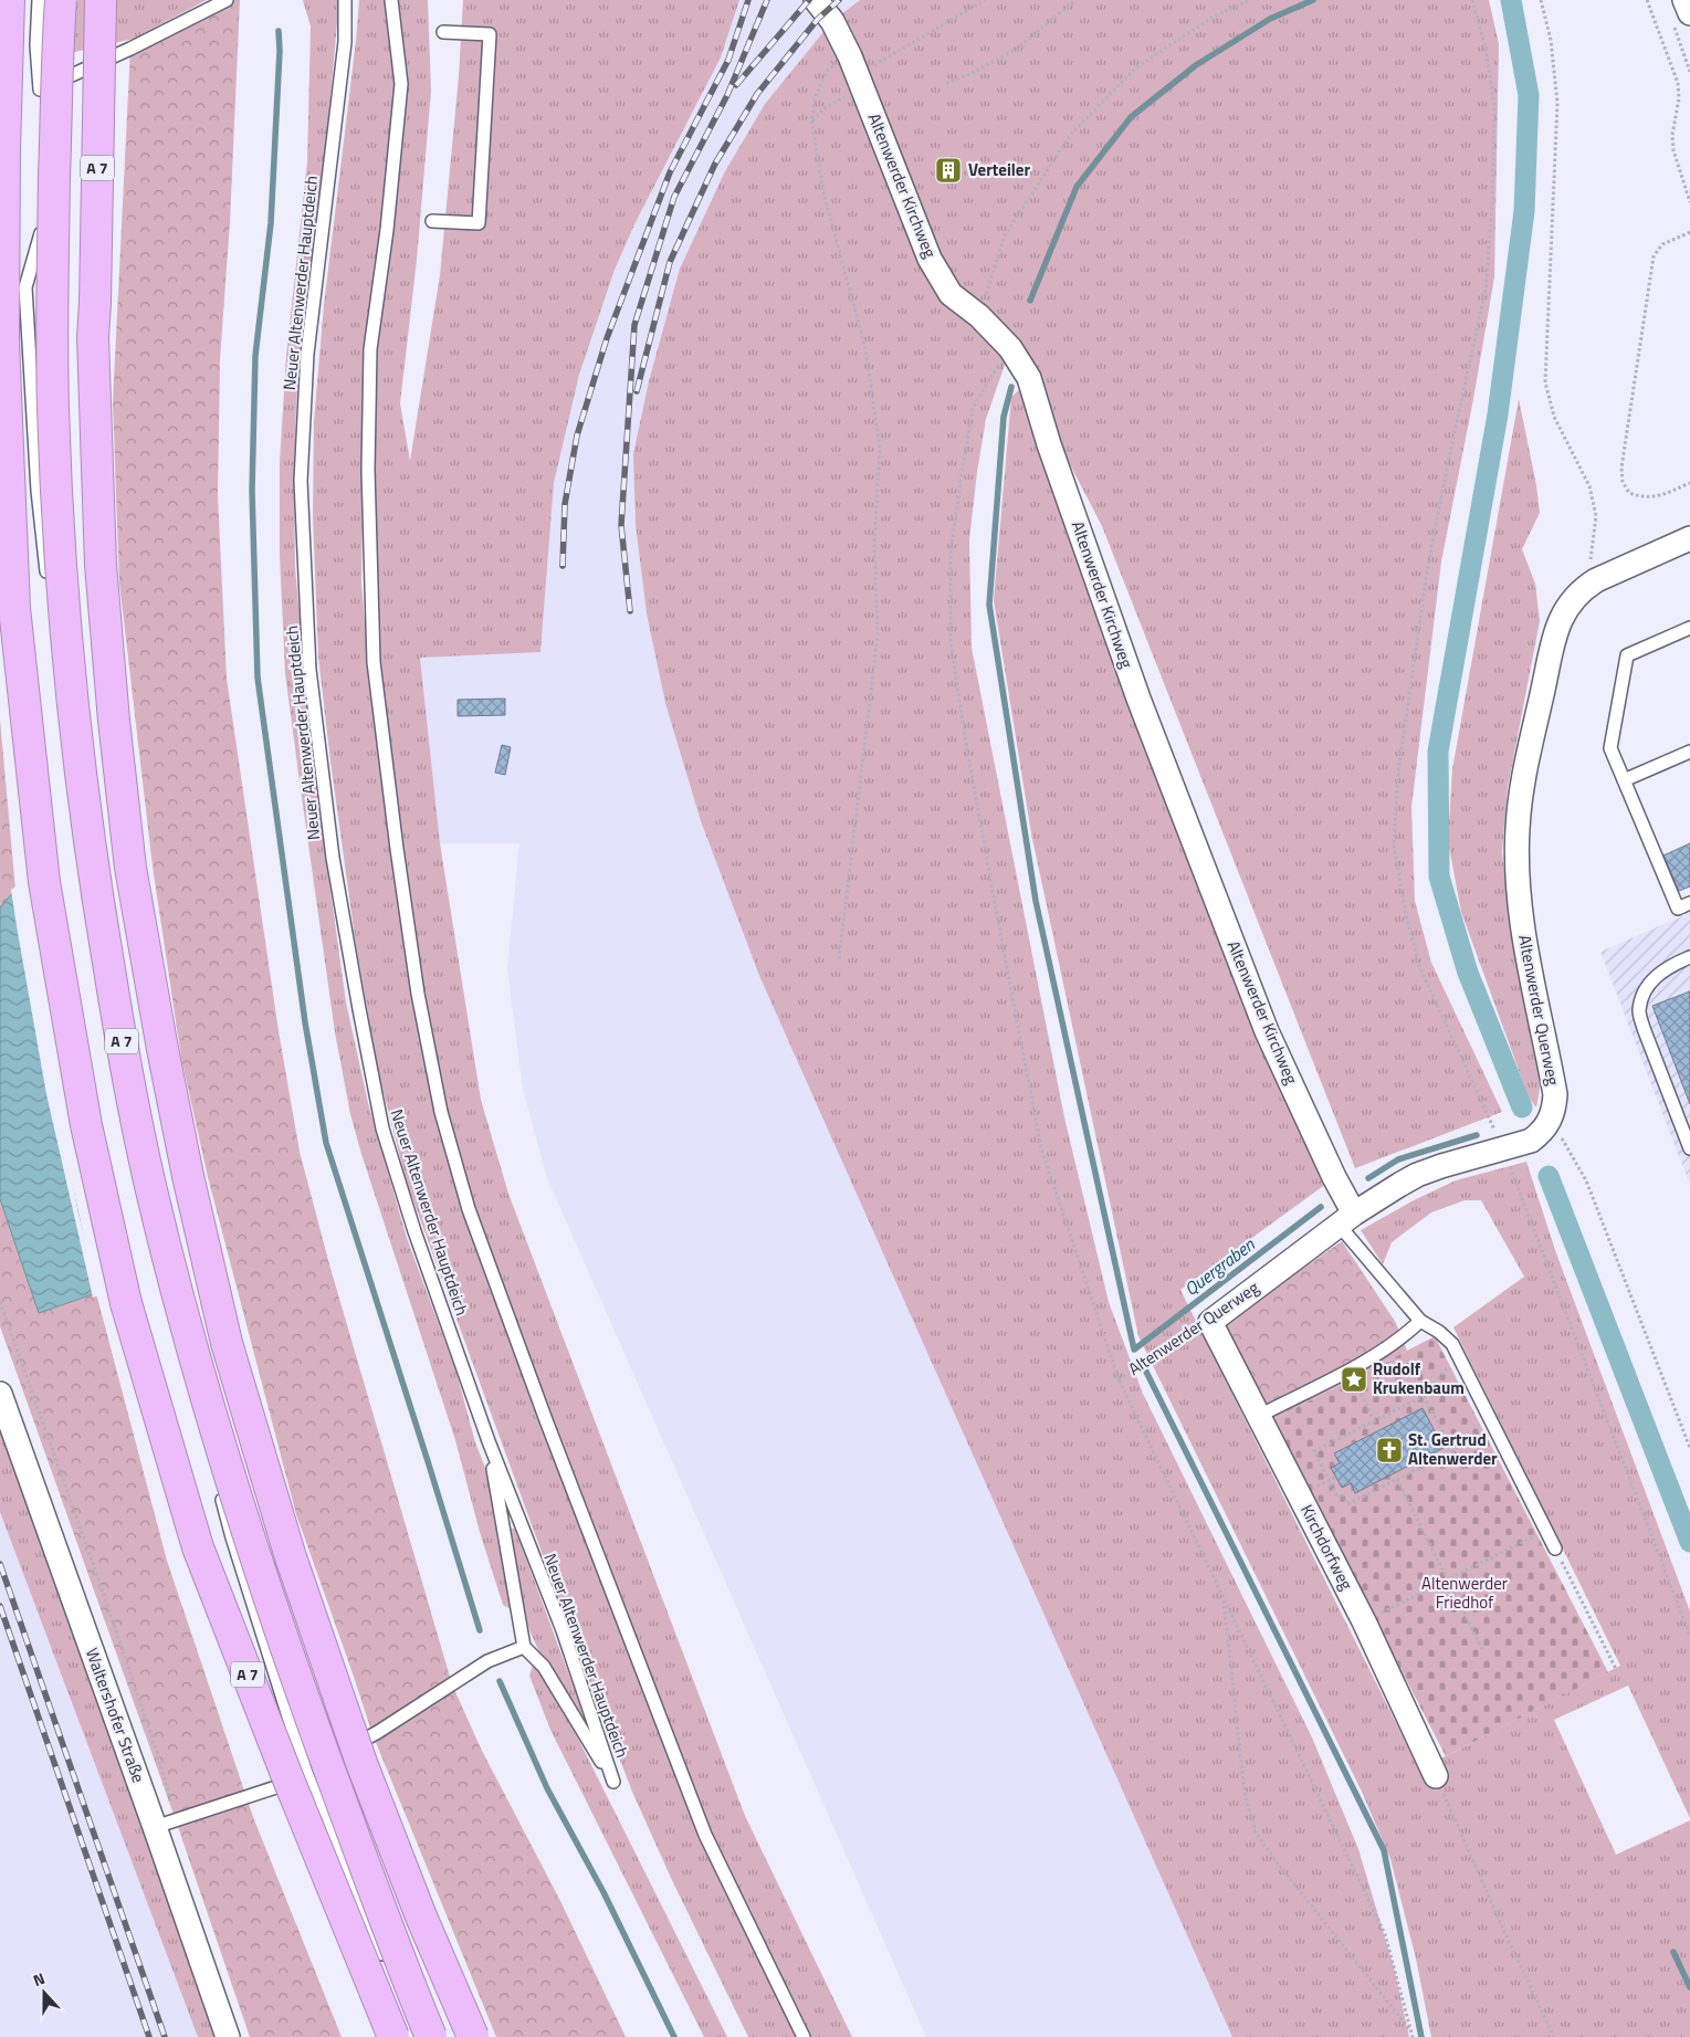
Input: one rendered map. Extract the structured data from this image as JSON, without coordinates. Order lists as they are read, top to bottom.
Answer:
{
  "streets": {
    "highway": ["A 7"],
    "street": [
      "Altenwerder Kirchweg",
      "Altenwerder Querweg",
      "Kirchdorfweg",
      "Waltershofer Straße"
    ],
    "lane": ["Neuer Altenwerder Hauptdeich"]
  },
  "crossings": [
    ["Altenwerder Kirchweg", "Altenwerder Querweg"],
    ["Altenwerder Querweg", "Kirchdorfweg"]
  ],
  "water": ["Quergraben"],
  "parks": ["Altenwerder Friedhof"],
  "places": {
    "building": ["Verteiler"],
    "place": ["Rudolf Krukenbaum"],
    "church": ["St. Gertrud Altenwerder"]
  },
  "north": "top"
}
